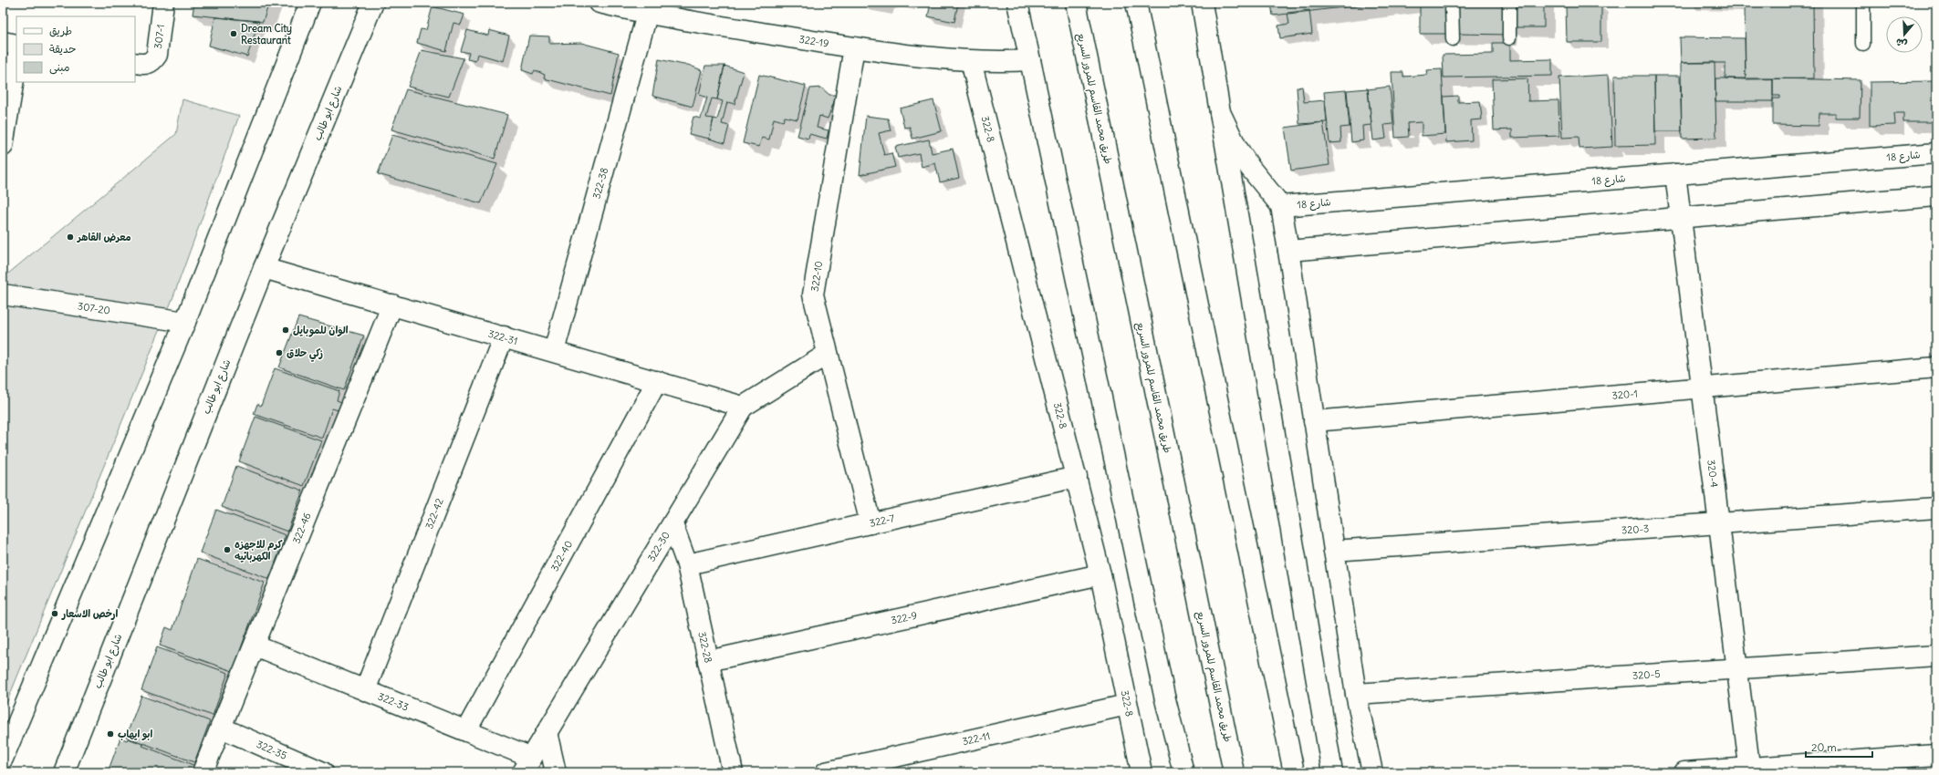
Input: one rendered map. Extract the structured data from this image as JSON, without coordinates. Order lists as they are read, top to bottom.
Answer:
{
  "streets": {
    "main road": [
      "307-1",
      "322-19",
      "طريق محمد القاسم للمرور السريع",
      "شارع ابو طالب",
      "322-8",
      "شارع 18",
      "322-38",
      "322-10",
      "307-20",
      "322-31",
      "320-1",
      "320-4",
      "322-42",
      "322-7",
      "322-46",
      "320-3",
      "322-30",
      "322-40",
      "322-9",
      "322-28",
      "320-5",
      "322-33",
      "322-11",
      "322-35"
    ]
  },
  "crossings": [
    ["322-19", "322-8"],
    ["322-19", "322-38"],
    ["322-19", "322-10"],
    ["شارع ابو طالب", "322-31"],
    ["322-8", "322-7"],
    ["322-8", "322-9"],
    ["322-8", "322-11"],
    ["شارع 18", "320-4"],
    ["322-38", "322-31"],
    ["322-10", "322-7"],
    ["322-10", "322-30"],
    ["322-31", "322-42"],
    ["322-31", "322-46"],
    ["322-31", "322-30"],
    ["322-31", "322-40"],
    ["320-1", "320-4"],
    ["320-4", "320-3"],
    ["320-4", "320-5"],
    ["322-42", "322-33"],
    ["322-7", "322-28"],
    ["322-46", "322-33"],
    ["322-46", "322-35"],
    ["322-30", "322-28"],
    ["322-30", "322-33"],
    ["322-40", "322-33"],
    ["322-9", "322-28"]
  ],
  "places": [
    "Dream City Restaurant",
    "معرض القاهر",
    "الوان للموبايل",
    "زكي حلاق",
    "كرم للاجهزه الكهربائيه",
    "ارخص الاسعار",
    "ابو ايهاب"
  ],
  "legend": ["طريق", "حديقة", "مبنى"],
  "scale_bar": "20 m",
  "north": "bottom"
}
